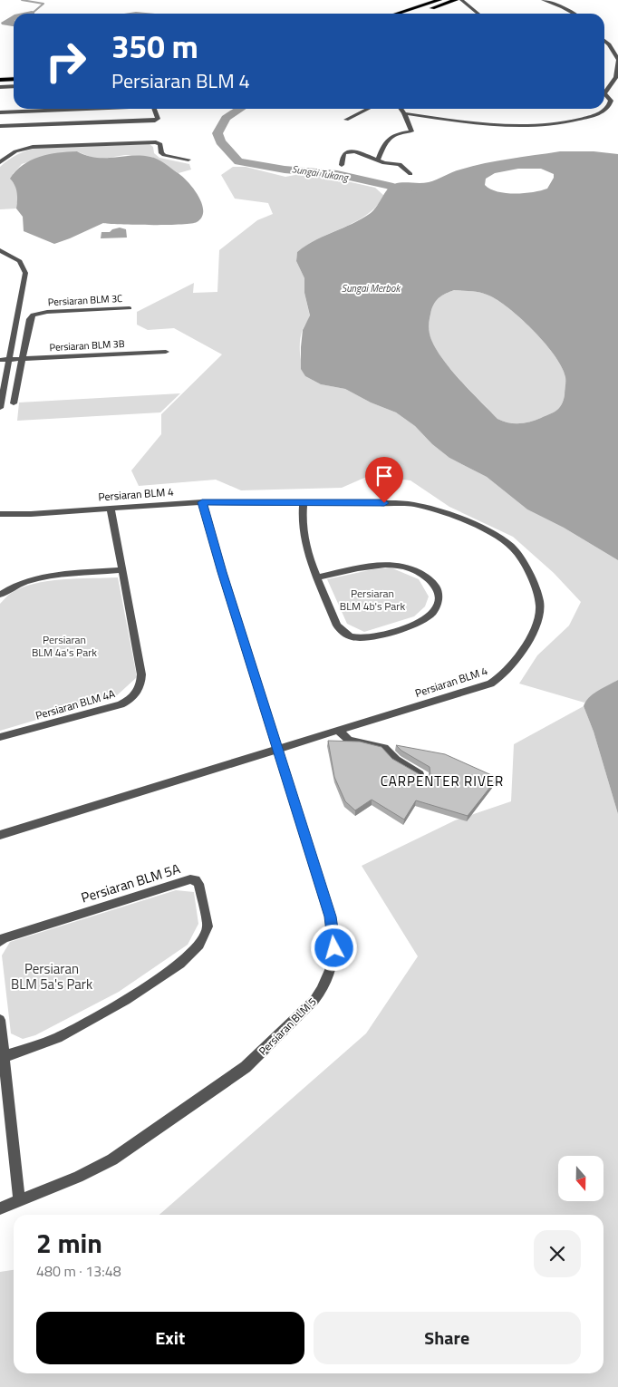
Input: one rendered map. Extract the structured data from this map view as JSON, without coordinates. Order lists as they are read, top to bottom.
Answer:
{
  "streets": {
    "street": [
      "Persiaran BLM 3C",
      "Persiaran BLM 3B",
      "Persiaran BLM 4",
      "Persiaran BLM 4A",
      "Persiaran BLM 5A",
      "Persiaran BLM 5"
    ]
  },
  "crossings": [
    ["Persiaran BLM 3C", "Persiaran BLM 3B"],
    ["Persiaran BLM 4", "Persiaran BLM 4A"],
    ["Persiaran BLM 4", "Persiaran BLM 5"]
  ],
  "districts": ["CARPENTER RIVER"],
  "water": ["Sungai Tukang", "Sungai Merbok"],
  "parks": ["Persiaran BLM 4b's Park", "Persiaran BLM 4a's Park", "Persiaran BLM 5a's Park"],
  "north": "bottom",
  "page": {
    "turn": ["350 m", "Persiaran BLM 4"],
    "heading": ["2 min", "480 m · 13:48"],
    "buttons": ["Exit", "Share"]
  }
}
